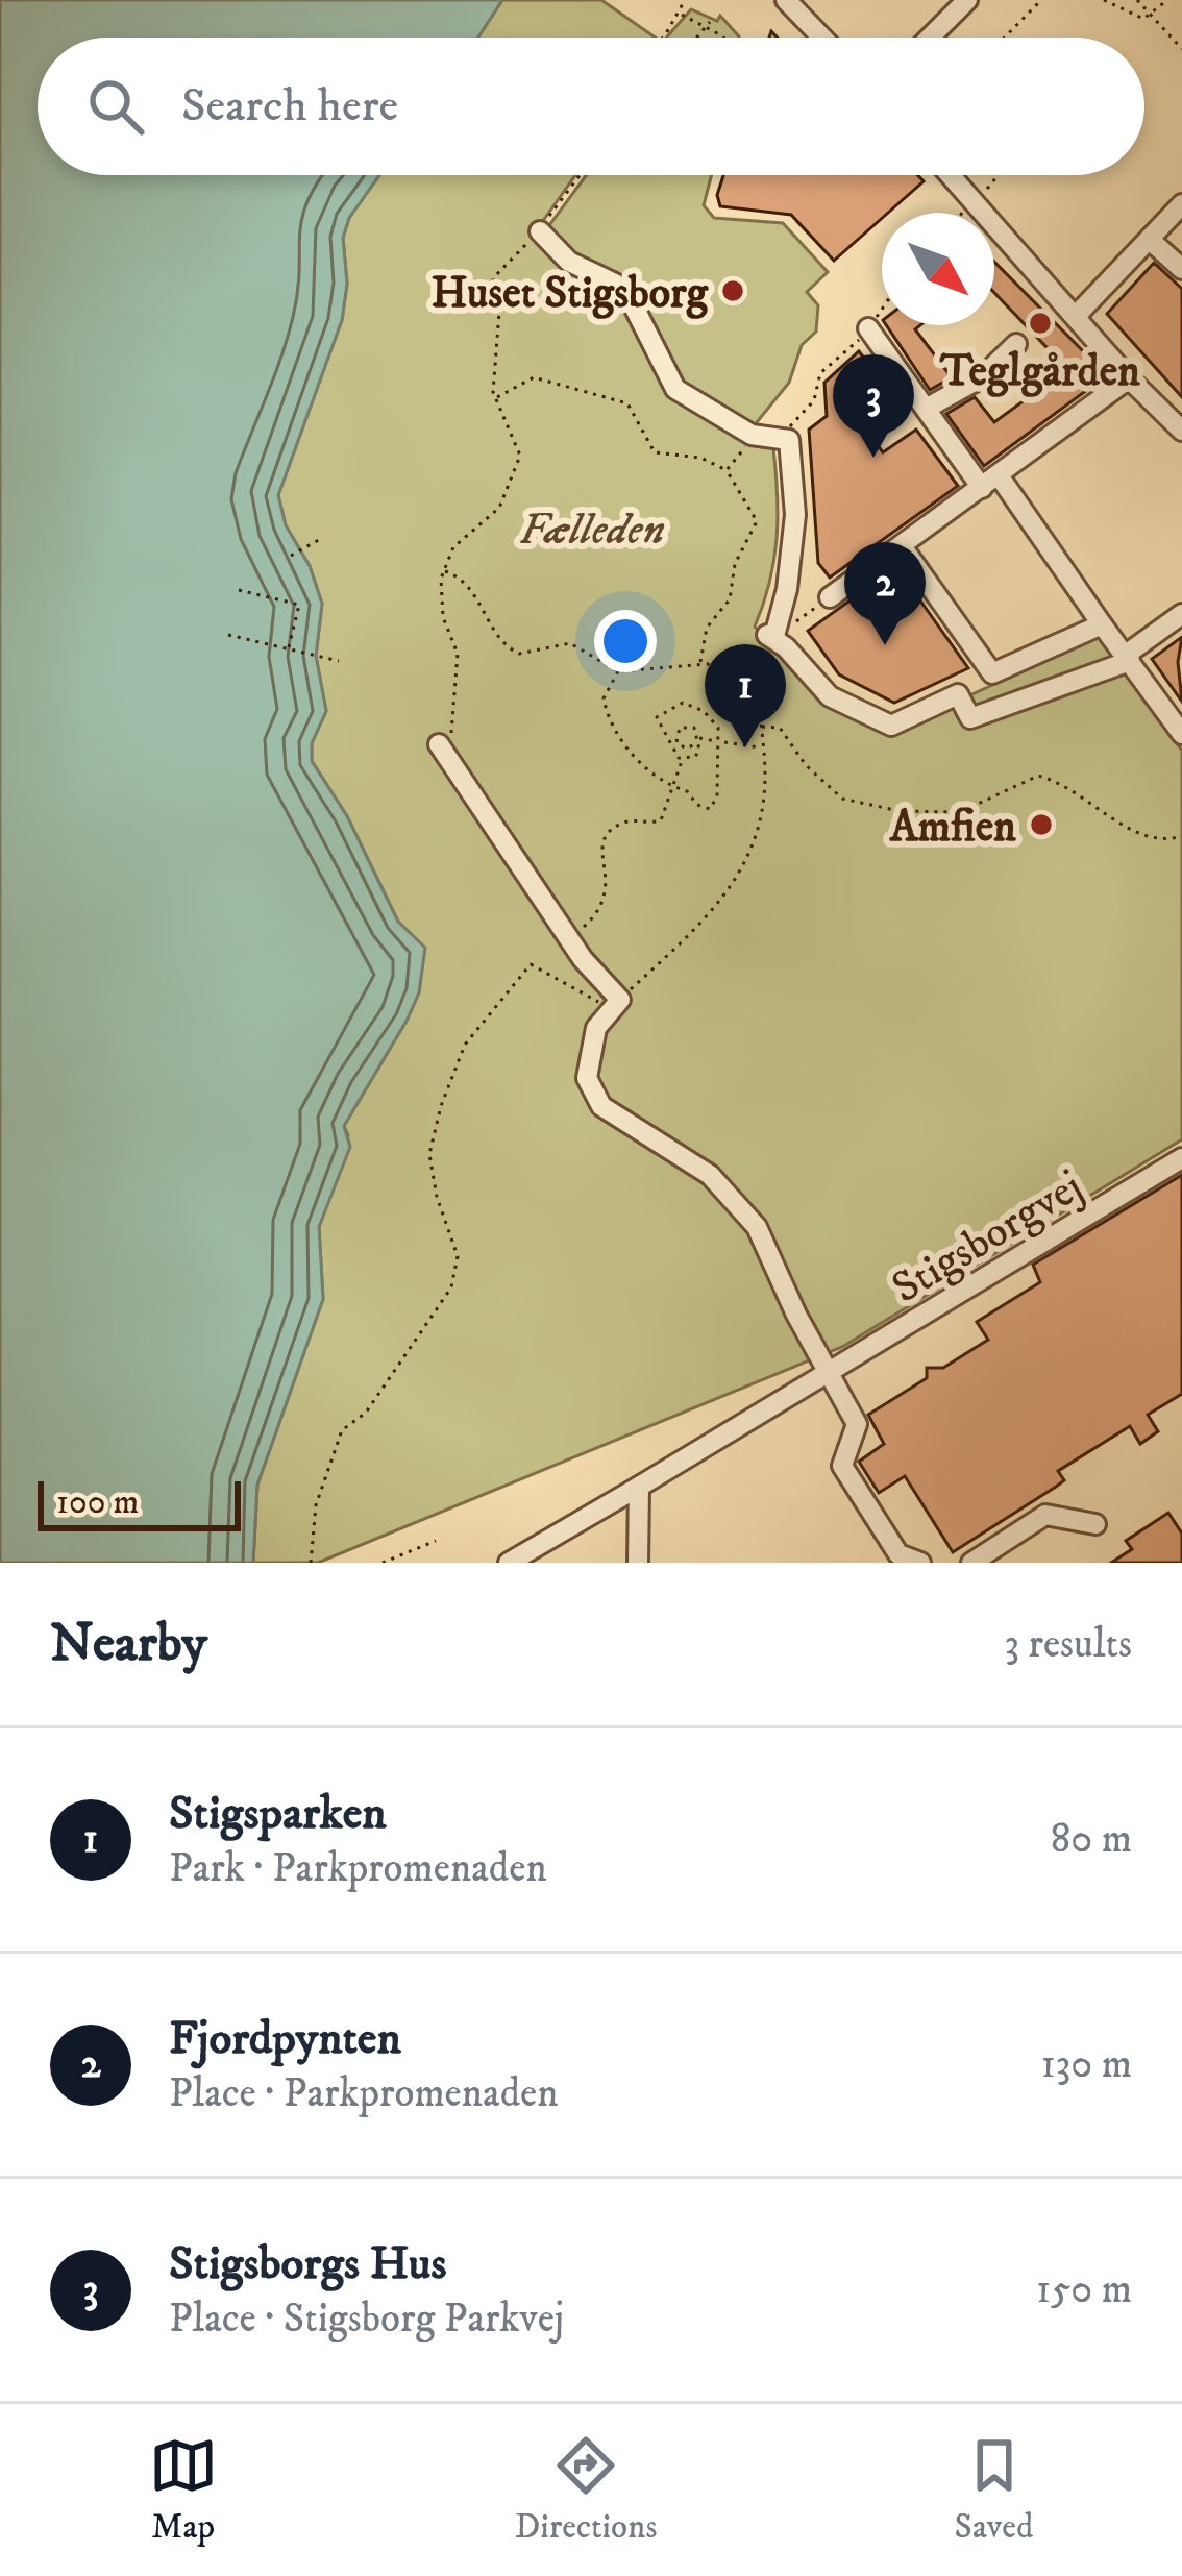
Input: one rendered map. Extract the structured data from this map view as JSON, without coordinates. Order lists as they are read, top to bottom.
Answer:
{
  "streets": {
    "street": ["Stigsborgvej"]
  },
  "parks": ["Fælleden"],
  "places": ["Huset Stigsborg", "Teglgården", "Amfien"],
  "scale_bar": "100 m",
  "north": "bottom right",
  "page": {
    "search": "Search here",
    "pins": ["3", "2", "1"],
    "scale": "100 m",
    "heading": ["Nearby", "3 results"],
    "list": [
      {
        "mark": "1",
        "name": "Stigsparken",
        "note": "Park · Parkpromenaden",
        "value": "80 m"
      },
      {
        "mark": "2",
        "name": "Fjordpynten",
        "note": "Place · Parkpromenaden",
        "value": "130 m"
      },
      {
        "mark": "3",
        "name": "Stigsborgs Hus",
        "note": "Place · Stigsborg Parkvej",
        "value": "150 m"
      }
    ],
    "nav": ["Map", "Directions", "Saved"]
  }
}
